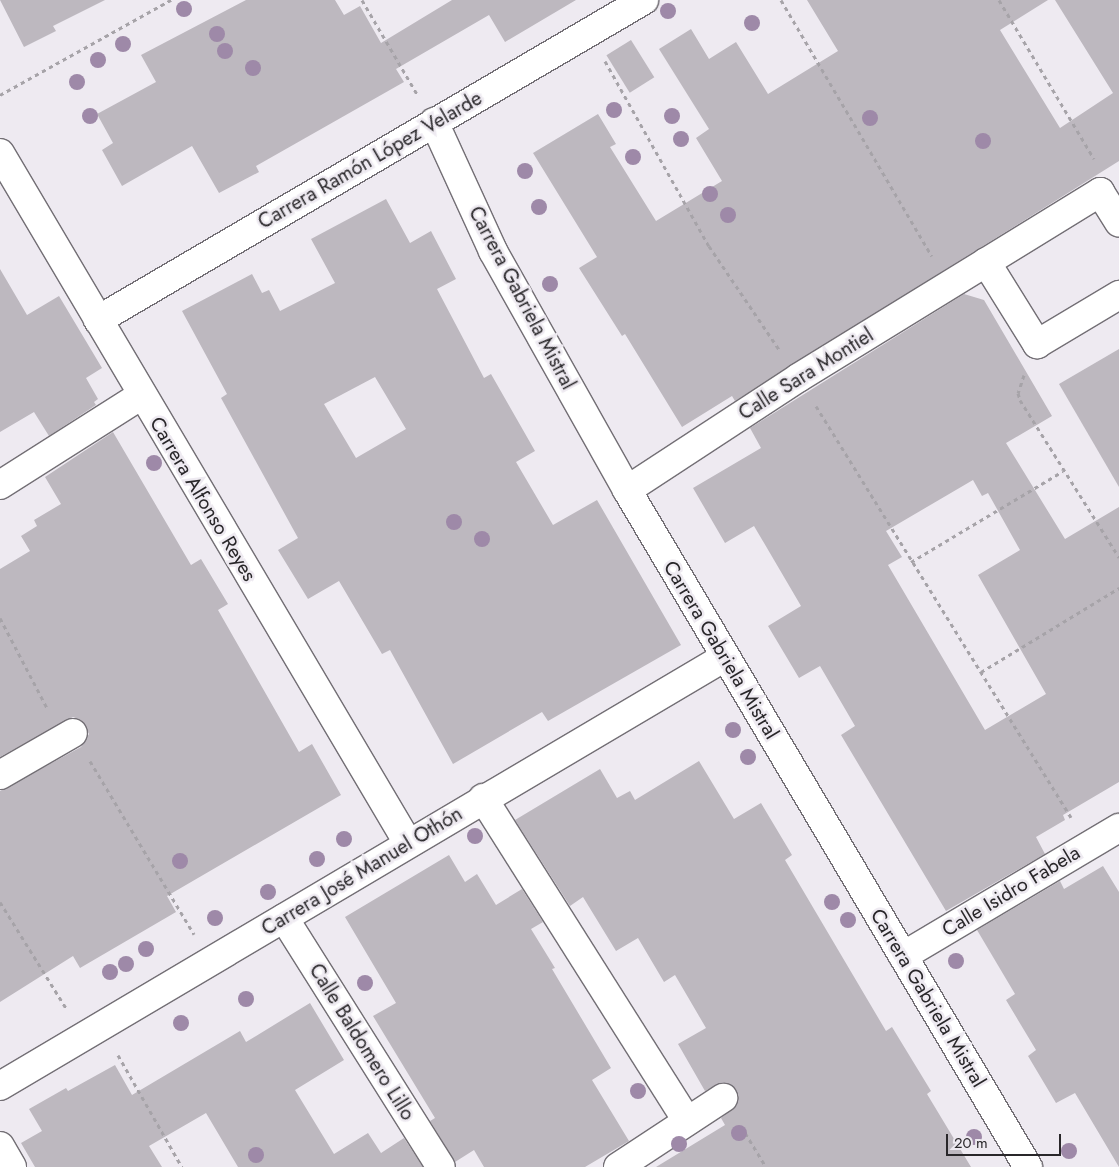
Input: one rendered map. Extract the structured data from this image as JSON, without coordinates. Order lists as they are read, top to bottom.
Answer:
{
  "streets": {
    "street": [
      "Carrera Ramón López Velarde",
      "Carrera Gabriela Mistral",
      "Calle Sara Montiel",
      "Carrera Alfonso Reyes",
      "Carrera José Manuel Othón",
      "Calle Isidro Fabela",
      "Calle Baldomero Lillo"
    ]
  },
  "crossings": [
    ["Carrera Ramón López Velarde", "Carrera Gabriela Mistral"],
    ["Carrera Ramón López Velarde", "Carrera Alfonso Reyes"],
    ["Carrera Gabriela Mistral", "Calle Sara Montiel"],
    ["Carrera Gabriela Mistral", "Carrera José Manuel Othón"],
    ["Carrera Gabriela Mistral", "Calle Isidro Fabela"],
    ["Carrera Alfonso Reyes", "Carrera José Manuel Othón"],
    ["Carrera José Manuel Othón", "Calle Baldomero Lillo"]
  ],
  "scale_bar": "20 m"
}
